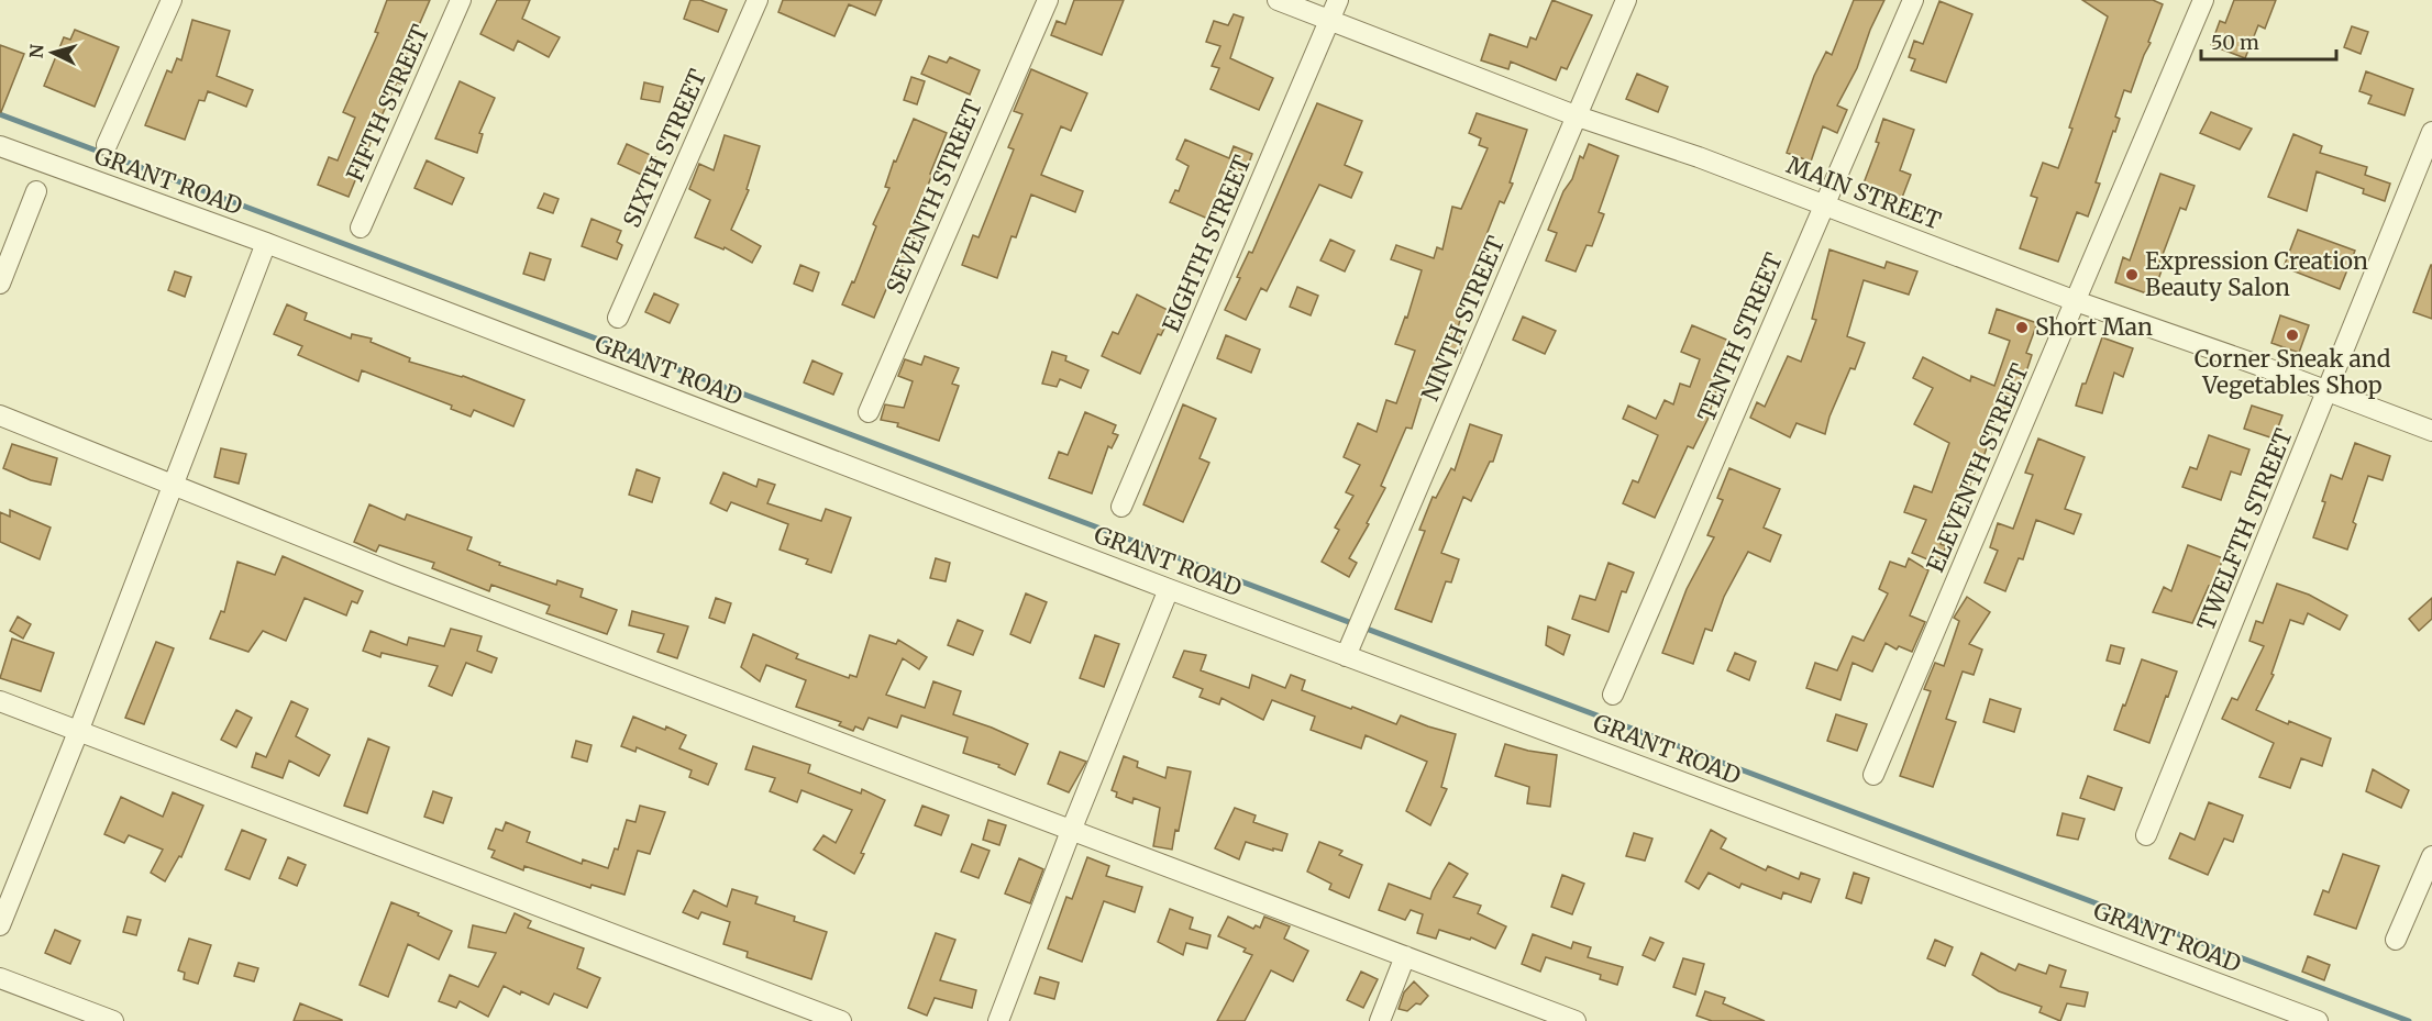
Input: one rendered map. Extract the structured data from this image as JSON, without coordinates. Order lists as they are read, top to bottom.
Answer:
{
  "streets": {
    "street": [
      "FIFTH STREET",
      "SIXTH STREET",
      "GRANT ROAD",
      "MAIN STREET",
      "SEVENTH STREET",
      "EIGHTH STREET",
      "NINTH STREET",
      "TENTH STREET",
      "ELEVENTH STREET",
      "TWELFTH STREET"
    ]
  },
  "crossings": [
    ["GRANT ROAD", "NINTH STREET"],
    ["MAIN STREET", "EIGHTH STREET"],
    ["MAIN STREET", "NINTH STREET"],
    ["MAIN STREET", "TENTH STREET"],
    ["MAIN STREET", "ELEVENTH STREET"],
    ["MAIN STREET", "TWELFTH STREET"]
  ],
  "places": ["Expression Creation Beauty Salon", "Short Man", "Corner Sneak and Vegetables Shop"],
  "scale_bar": "50 m",
  "north": "left"
}
